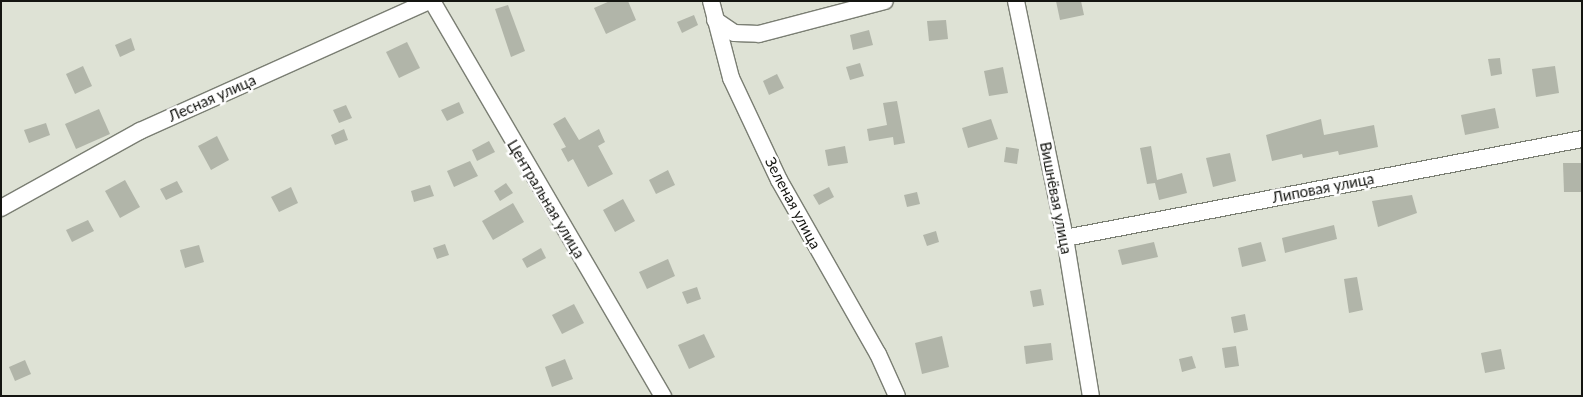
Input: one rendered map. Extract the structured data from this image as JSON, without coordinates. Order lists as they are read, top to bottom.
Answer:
{
  "streets": {
    "street": [
      "Лесная улица",
      "Липовая улица",
      "Вишнёвая улица",
      "Центральная улица",
      "Зеленая улица"
    ]
  },
  "crossings": [
    ["Лесная улица", "Центральная улица"],
    ["Липовая улица", "Вишнёвая улица"]
  ]
}
